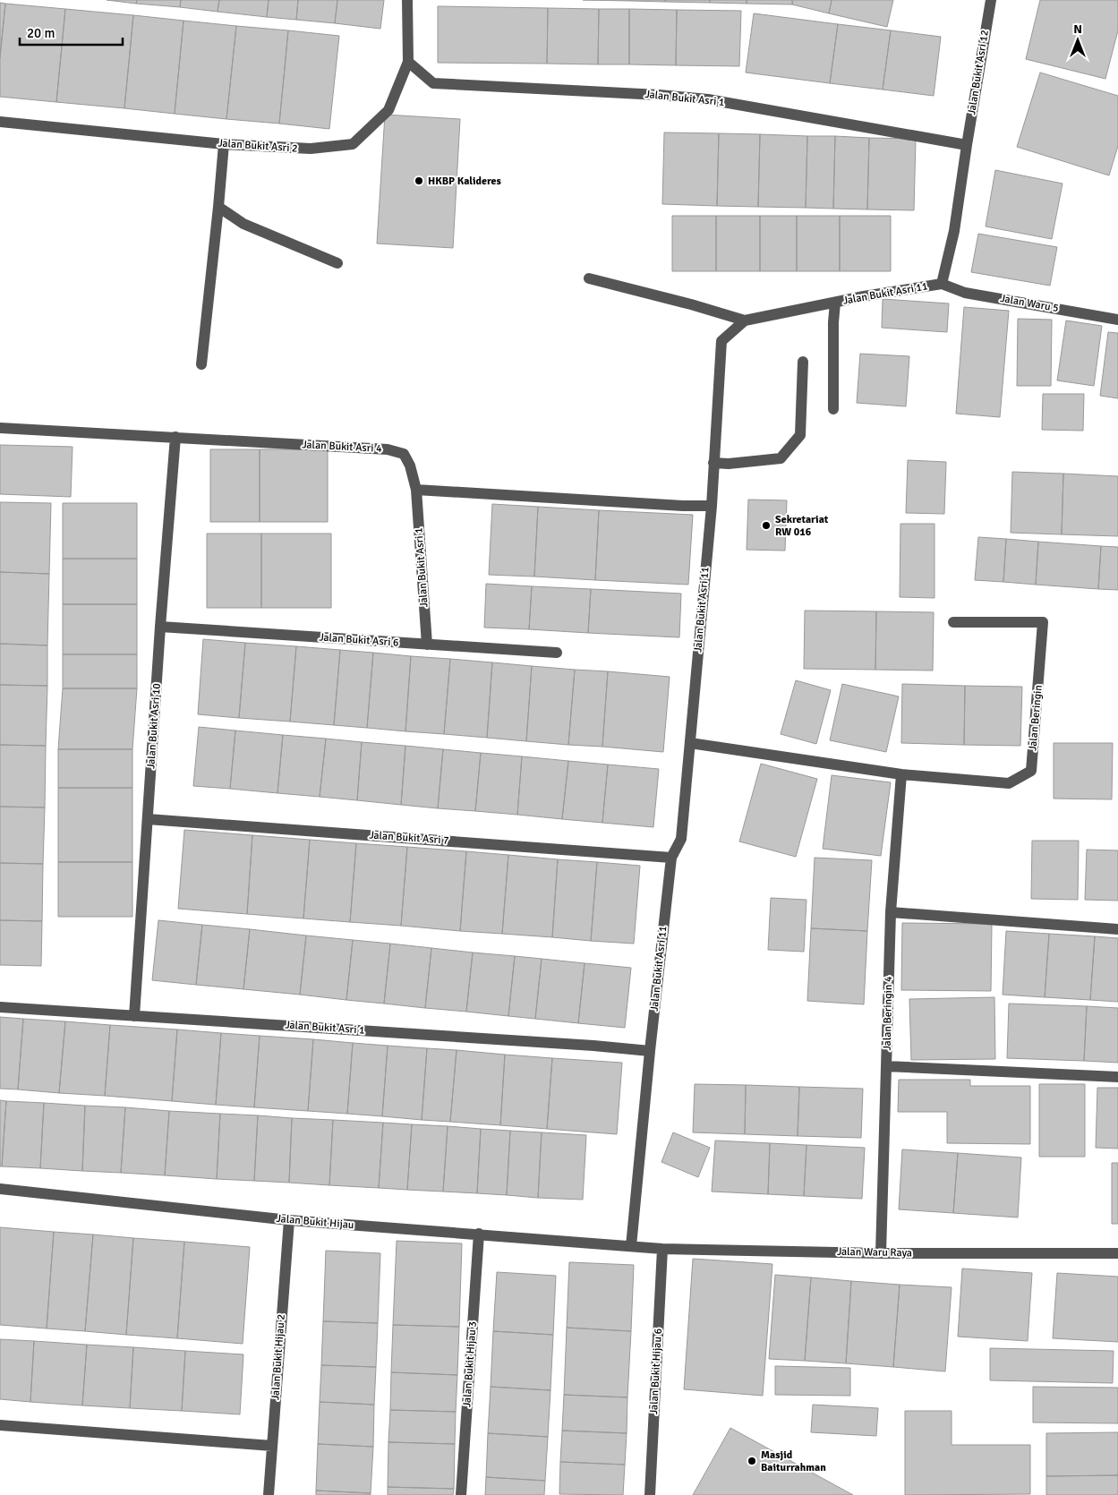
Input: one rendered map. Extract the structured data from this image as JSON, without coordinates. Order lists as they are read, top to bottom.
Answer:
{
  "streets": {
    "street": [
      "Jalan Bukit Asri 12",
      "Jalan Bukit Asri 1",
      "Jalan Bukit Asri 2",
      "Jalan Bukit Asri 11",
      "Jalan Waru 5",
      "Jalan Bukit Asri 4",
      "Jalan Bukit Asri 6",
      "Jalan Beringin",
      "Jalan Bukit Asri 10",
      "Jalan Bukit Asri 7",
      "Jalan Beringin 4",
      "Jalan Bukit Hijau",
      "Jalan Waru Raya",
      "Jalan Bukit Hijau 2",
      "Jalan Bukit Hijau 3",
      "Jalan Bukit Hijau 6"
    ]
  },
  "crossings": [
    ["Jalan Bukit Asri 12", "Jalan Bukit Asri 1"],
    ["Jalan Bukit Asri 12", "Jalan Bukit Asri 11"],
    ["Jalan Bukit Asri 1", "Jalan Bukit Asri 2"],
    ["Jalan Bukit Asri 1", "Jalan Bukit Asri 11"],
    ["Jalan Bukit Asri 1", "Jalan Bukit Asri 4"],
    ["Jalan Bukit Asri 1", "Jalan Bukit Asri 6"],
    ["Jalan Bukit Asri 1", "Jalan Bukit Asri 10"],
    ["Jalan Bukit Asri 11", "Jalan Waru 5"],
    ["Jalan Bukit Asri 11", "Jalan Bukit Asri 7"],
    ["Jalan Bukit Asri 11", "Jalan Bukit Hijau"],
    ["Jalan Bukit Asri 11", "Jalan Waru Raya"],
    ["Jalan Bukit Asri 4", "Jalan Bukit Asri 10"],
    ["Jalan Bukit Asri 6", "Jalan Bukit Asri 10"],
    ["Jalan Beringin", "Jalan Beringin 4"],
    ["Jalan Bukit Asri 10", "Jalan Bukit Asri 7"],
    ["Jalan Beringin 4", "Jalan Waru Raya"],
    ["Jalan Bukit Hijau", "Jalan Waru Raya"],
    ["Jalan Bukit Hijau", "Jalan Bukit Hijau 2"],
    ["Jalan Bukit Hijau", "Jalan Bukit Hijau 3"],
    ["Jalan Waru Raya", "Jalan Bukit Hijau 6"]
  ],
  "places": ["HKBP Kalideres", "Sekretariat RW 016", "Masjid Baiturrahman"],
  "scale_bar": "20 m",
  "north": "top"
}
